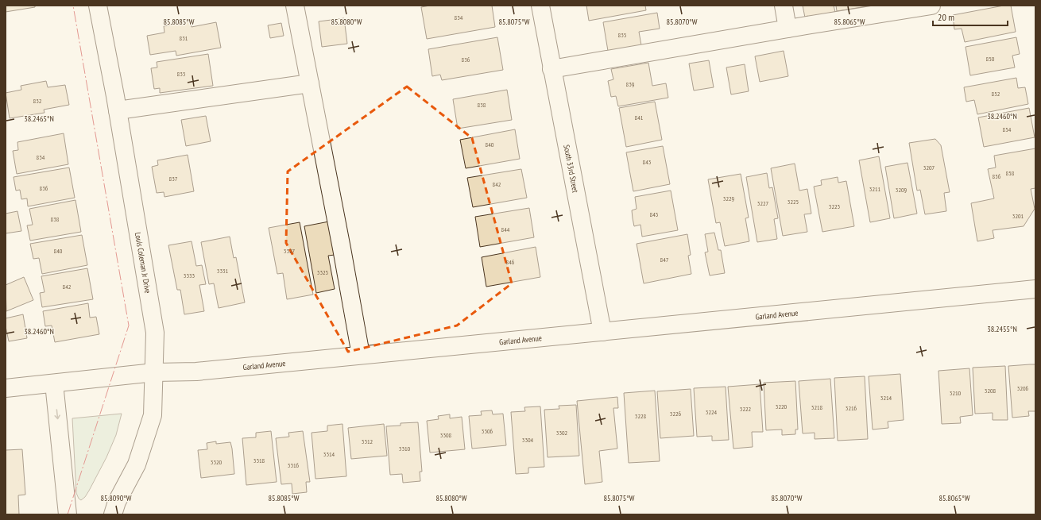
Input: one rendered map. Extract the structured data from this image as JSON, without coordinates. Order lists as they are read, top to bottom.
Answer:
{
  "streets": {
    "street": ["South 33rd Street", "Louis Coleman Jr Drive", "Garland Avenue"]
  },
  "crossings": [
    ["South 33rd Street", "Garland Avenue"],
    ["Louis Coleman Jr Drive", "Garland Avenue"]
  ],
  "house_numbers": [
    "834",
    "835",
    "831",
    "850",
    "836",
    "833",
    "839",
    "852",
    "832",
    "838",
    "841",
    "854",
    "840",
    "834",
    "843",
    "3207",
    "858",
    "856",
    "837",
    "842",
    "836",
    "3211",
    "3209",
    "3229",
    "3225",
    "3227",
    "3223",
    "845",
    "3201",
    "838",
    "844",
    "840",
    "3327",
    "847",
    "846",
    "3331",
    "3325",
    "3333",
    "842",
    "3206",
    "3208",
    "3210",
    "3214",
    "3220",
    "3218",
    "3216",
    "3222",
    "3224",
    "3226",
    "3228",
    "3306",
    "3302",
    "3308",
    "3304",
    "3312",
    "3310",
    "3314",
    "3318",
    "3320",
    "3316"
  ],
  "scale_bar": "20 m",
  "coordinates": [
    "85.8085°W",
    "85.8080°W",
    "85.8075°W",
    "85.8070°W",
    "85.8065°W",
    "38.2460°N",
    "38.2465°N",
    "38.2455°N",
    "85.8090°W"
  ]
}
